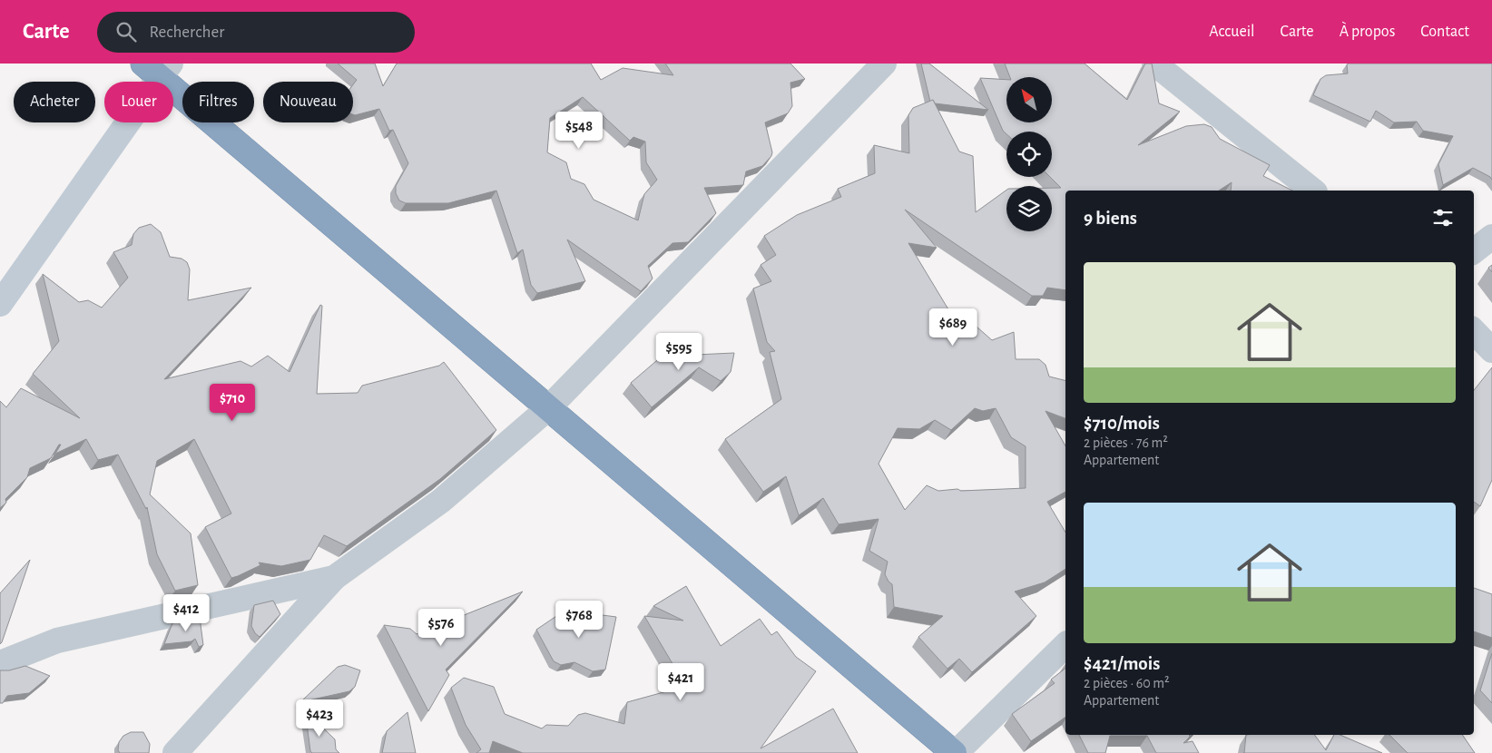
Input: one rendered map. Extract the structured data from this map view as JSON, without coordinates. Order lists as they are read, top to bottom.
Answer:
{
  "north": "top left",
  "page": {
    "header": "Carte",
    "search": "Rechercher",
    "nav": [
      "Accueil",
      "Carte",
      "À propos",
      "Contact"
    ],
    "chip": [
      "Acheter",
      "Louer",
      "Filtres",
      "Nouveau"
    ],
    "price": [
      "$548",
      "$689",
      "$595",
      "$710",
      "$412",
      "$768",
      "$576",
      "$421",
      "$423"
    ],
    "heading": "9 biens",
    "list": [
      {
        "name": "$710/mois",
        "note": "2 pièces · 76 m² · Appartement"
      },
      {
        "name": "$421/mois",
        "note": "2 pièces · 60 m² · Appartement"
      }
    ]
  }
}
